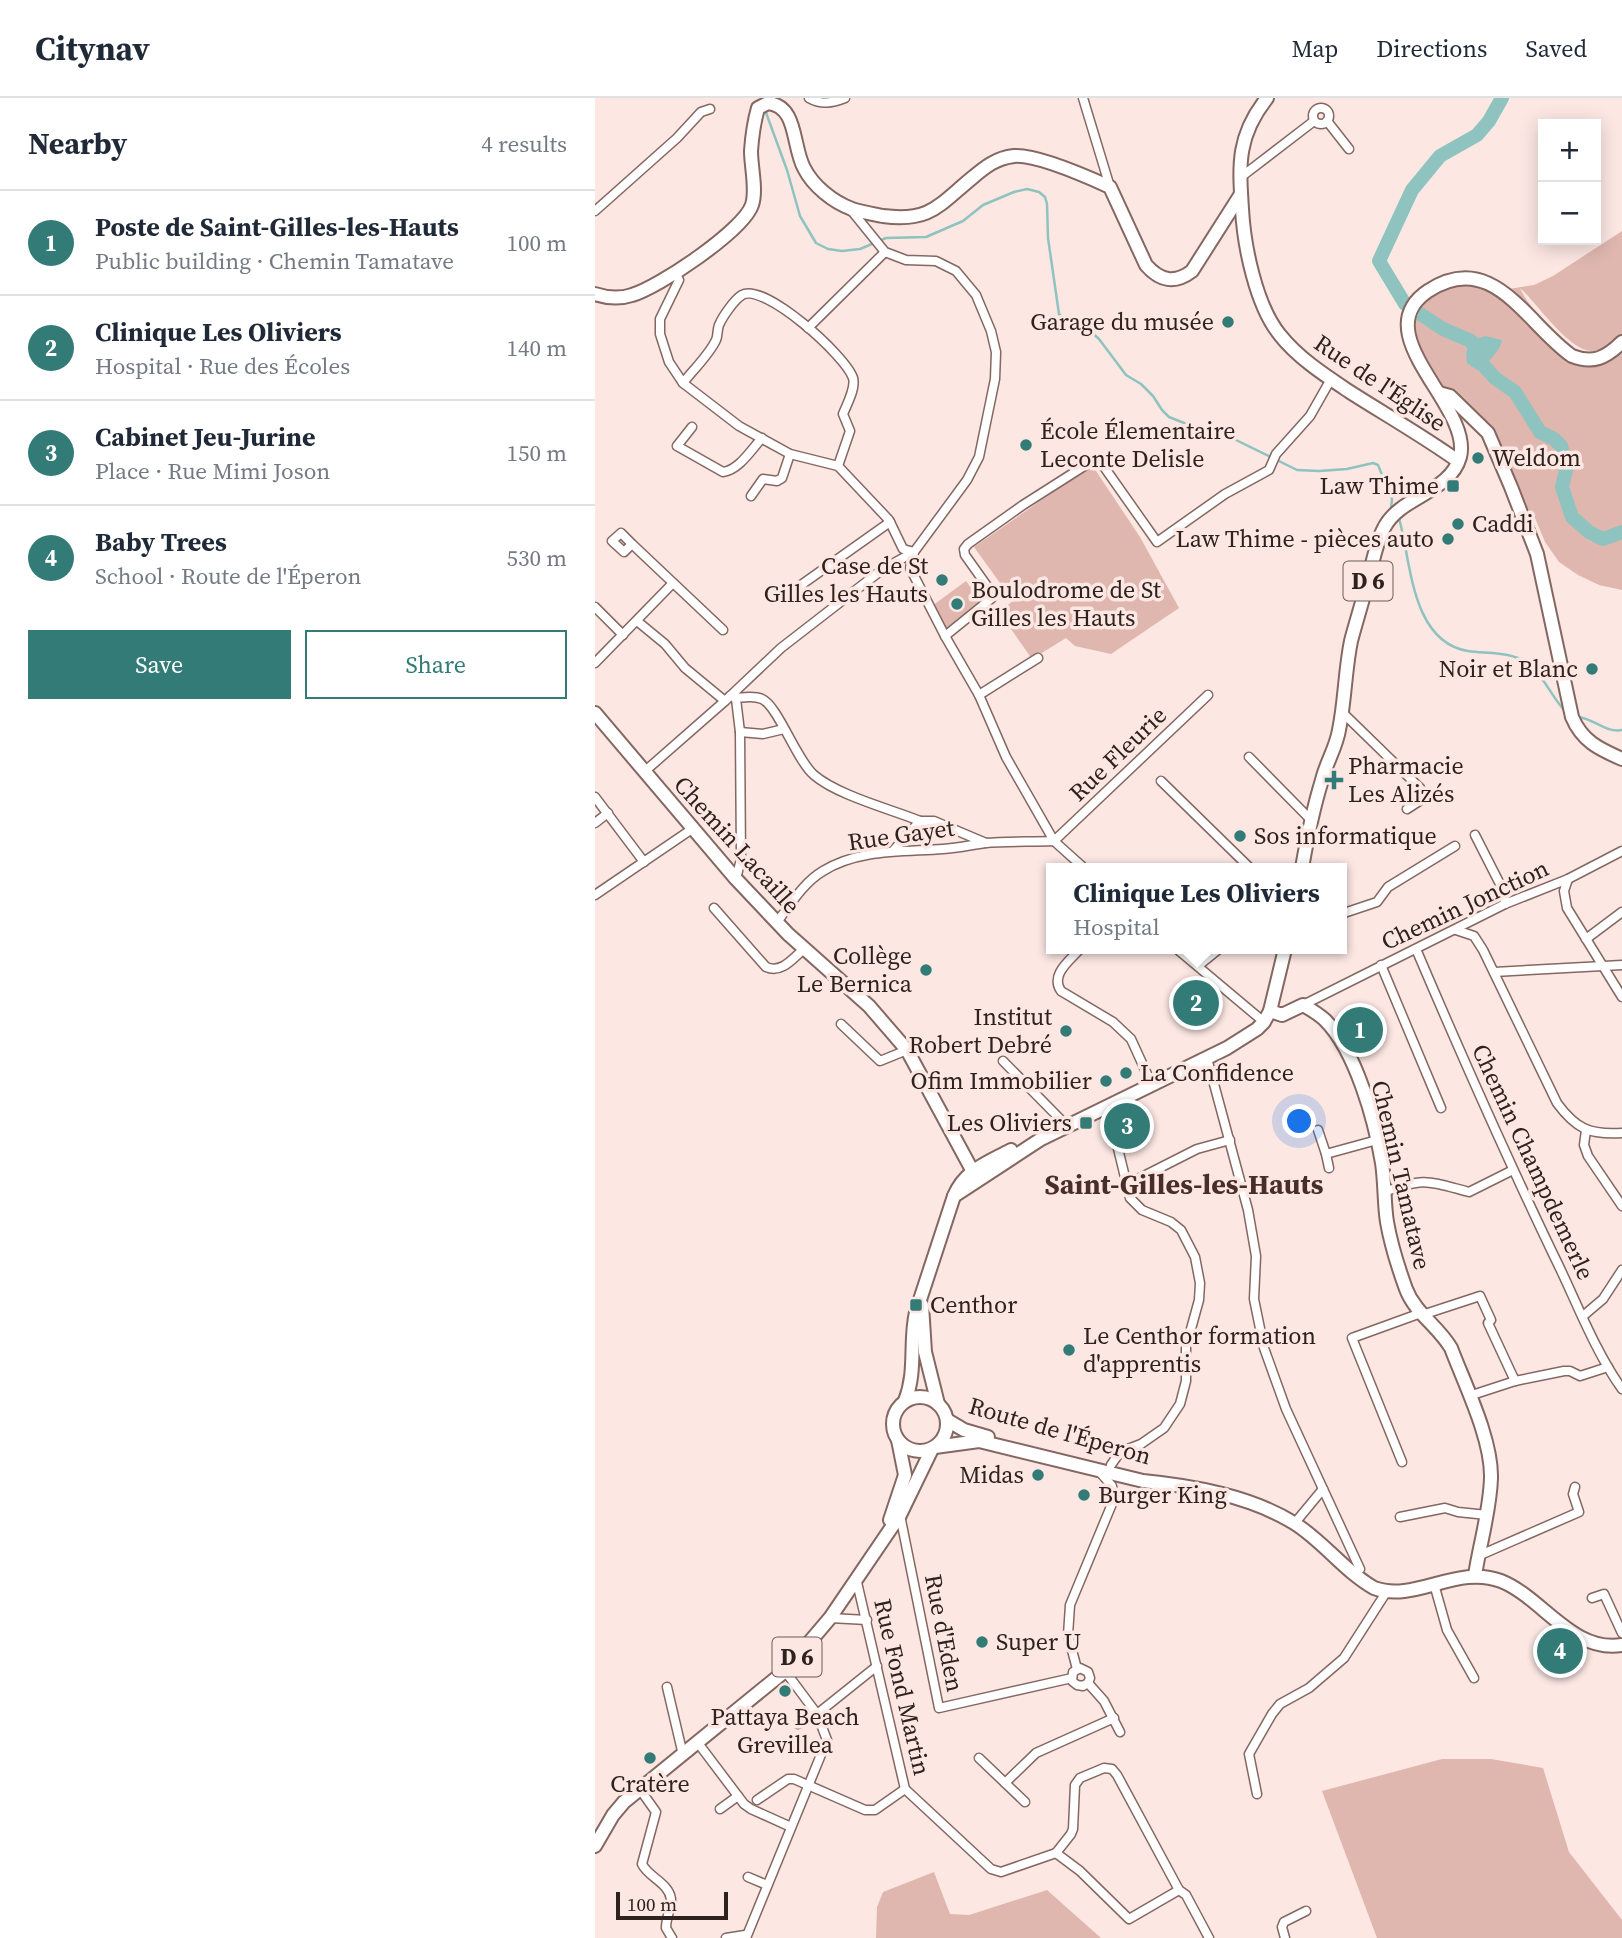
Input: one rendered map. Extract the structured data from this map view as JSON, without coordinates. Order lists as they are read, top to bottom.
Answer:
{
  "streets": {
    "main road": [
      "Rue de l'Église",
      "D 6",
      "Chemin Lacaille",
      "Chemin Tamatave",
      "Route de l'Éperon"
    ],
    "street": [
      "Rue Fleurie",
      "Rue Gayet",
      "Chemin Jonction",
      "Chemin Champdemerle",
      "Rue d'Eden",
      "Rue Fond Martin"
    ]
  },
  "crossings": [
    ["Rue de l'Église", "D 6"],
    ["D 6", "Route de l'Éperon"],
    ["D 6", "Rue d'Eden"],
    ["D 6", "Rue Fond Martin"],
    ["Rue Fleurie", "Rue Gayet"],
    ["Rue Gayet", "Chemin Lacaille"],
    ["Chemin Jonction", "Chemin Champdemerle"],
    ["Chemin Jonction", "Chemin Tamatave"]
  ],
  "districts": ["Saint-Gilles-les-Hauts"],
  "places": {
    "other": [
      "Garage du musée",
      "École Élementaire Leconte Delisle",
      "Weldom",
      "Caddi",
      "Law Thime - pièces auto",
      "Case de St Gilles les Hauts",
      "Boulodrome de St Gilles les Hauts",
      "Noir et Blanc",
      "Sos informatique",
      "Collège Le Bernica",
      "Institut Robert Debré",
      "La Confidence",
      "Ofim Immobilier",
      "Le Centhor formation d'apprentis",
      "Midas",
      "Burger King",
      "Super U",
      "Pattaya Beach Grevillea",
      "Cratère"
    ],
    "transit": ["Law Thime", "Les Oliviers", "Centhor"],
    "health": ["Pharmacie Les Alizés"]
  },
  "scale_bar": "100 m",
  "page": {
    "header": "Citynav",
    "nav": ["Map", "Directions", "Saved"],
    "heading": ["Nearby", "4 results"],
    "map_buttons": ["+", "−"],
    "list": [
      {
        "mark": "1",
        "name": "Poste de Saint-Gilles-les-Hauts",
        "note": "Public building · Chemin Tamatave",
        "value": "100 m"
      },
      {
        "mark": "2",
        "name": "Clinique Les Oliviers",
        "note": "Hospital · Rue des Écoles",
        "value": "140 m"
      },
      {
        "mark": "3",
        "name": "Cabinet Jeu-Jurine",
        "note": "Place · Rue Mimi Joson",
        "value": "150 m"
      },
      {
        "mark": "4",
        "name": "Baby Trees",
        "note": "School · Route de l'Éperon",
        "value": "530 m"
      }
    ],
    "buttons": ["Save", "Share"],
    "popup": ["Clinique Les Oliviers", "Hospital"],
    "pins": [
      "2",
      "1",
      "3",
      "4"
    ],
    "scale": "100 m"
  }
}
